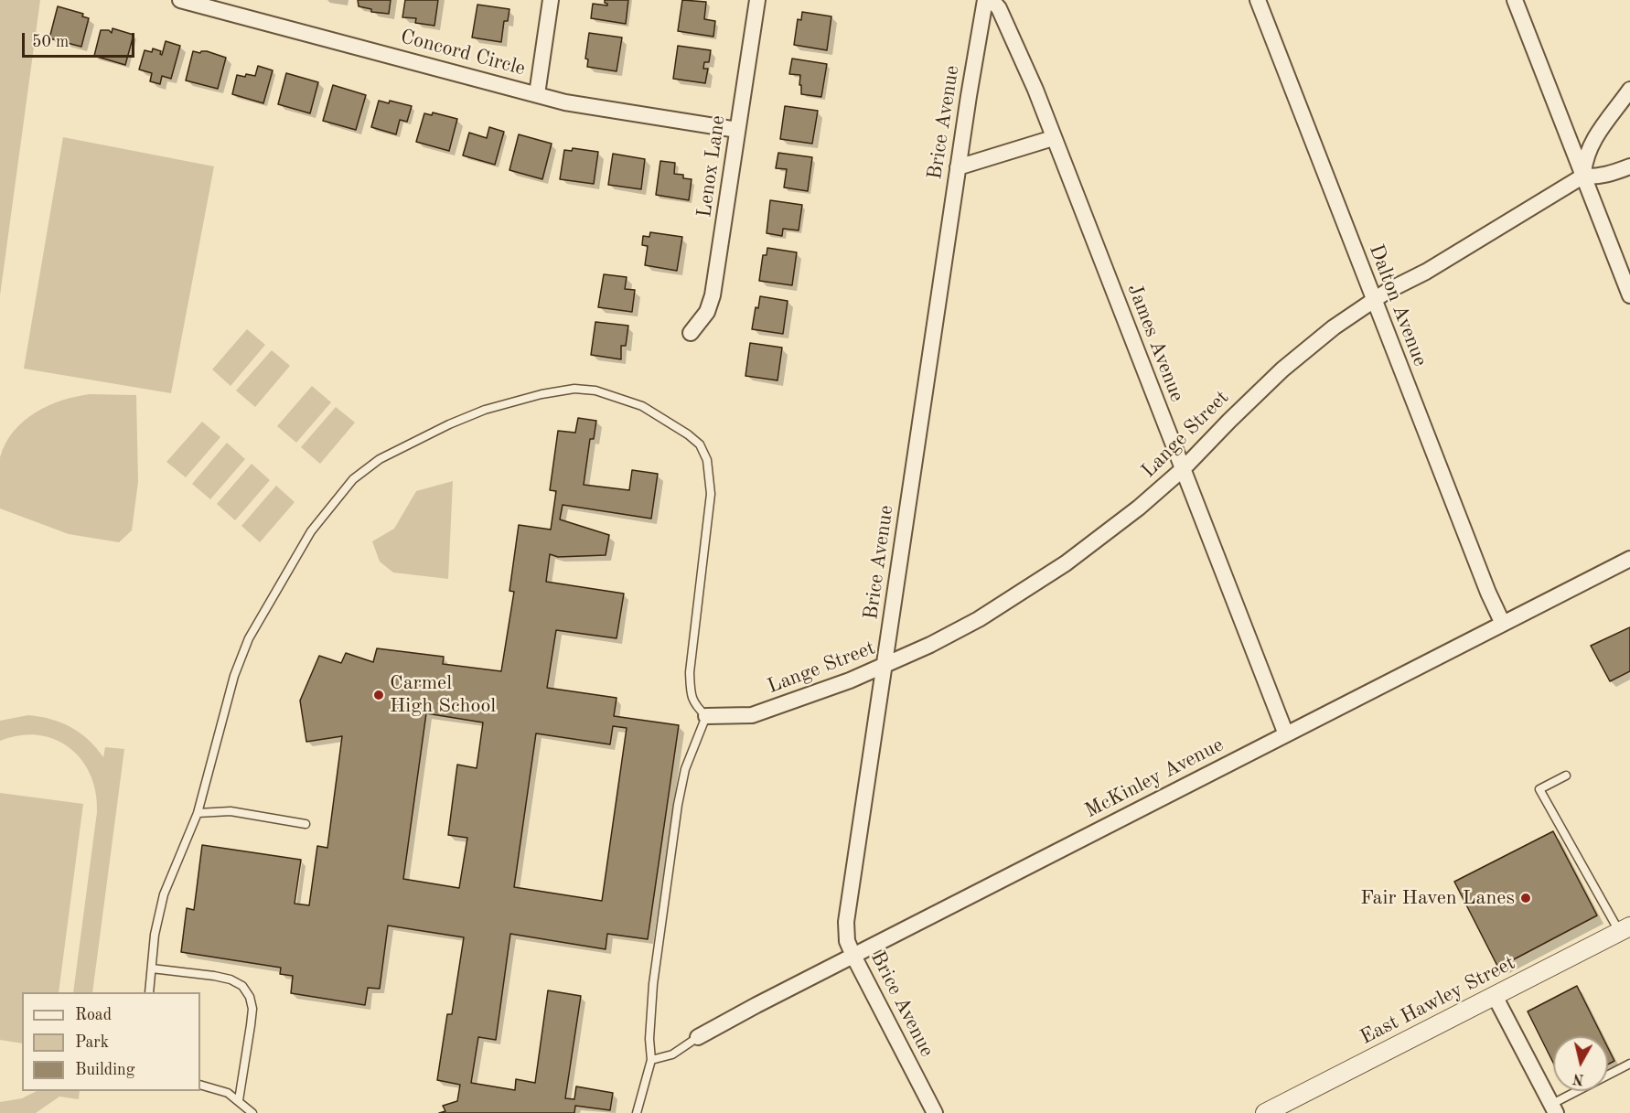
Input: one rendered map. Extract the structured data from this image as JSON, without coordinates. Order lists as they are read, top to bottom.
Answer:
{
  "streets": {
    "street": [
      "Concord Circle",
      "Brice Avenue",
      "Lenox Lane",
      "Dalton Avenue",
      "James Avenue",
      "Lange Street",
      "McKinley Avenue",
      "East Hawley Street"
    ]
  },
  "crossings": [
    ["Concord Circle", "Lenox Lane"],
    ["Brice Avenue", "Lange Street"],
    ["Brice Avenue", "McKinley Avenue"],
    ["Dalton Avenue", "Lange Street"],
    ["Dalton Avenue", "McKinley Avenue"],
    ["James Avenue", "Lange Street"],
    ["James Avenue", "McKinley Avenue"]
  ],
  "places": ["Carmel High School", "Fair Haven Lanes"],
  "legend": ["Road", "Park", "Building"],
  "scale_bar": "50 m",
  "north": "bottom"
}
